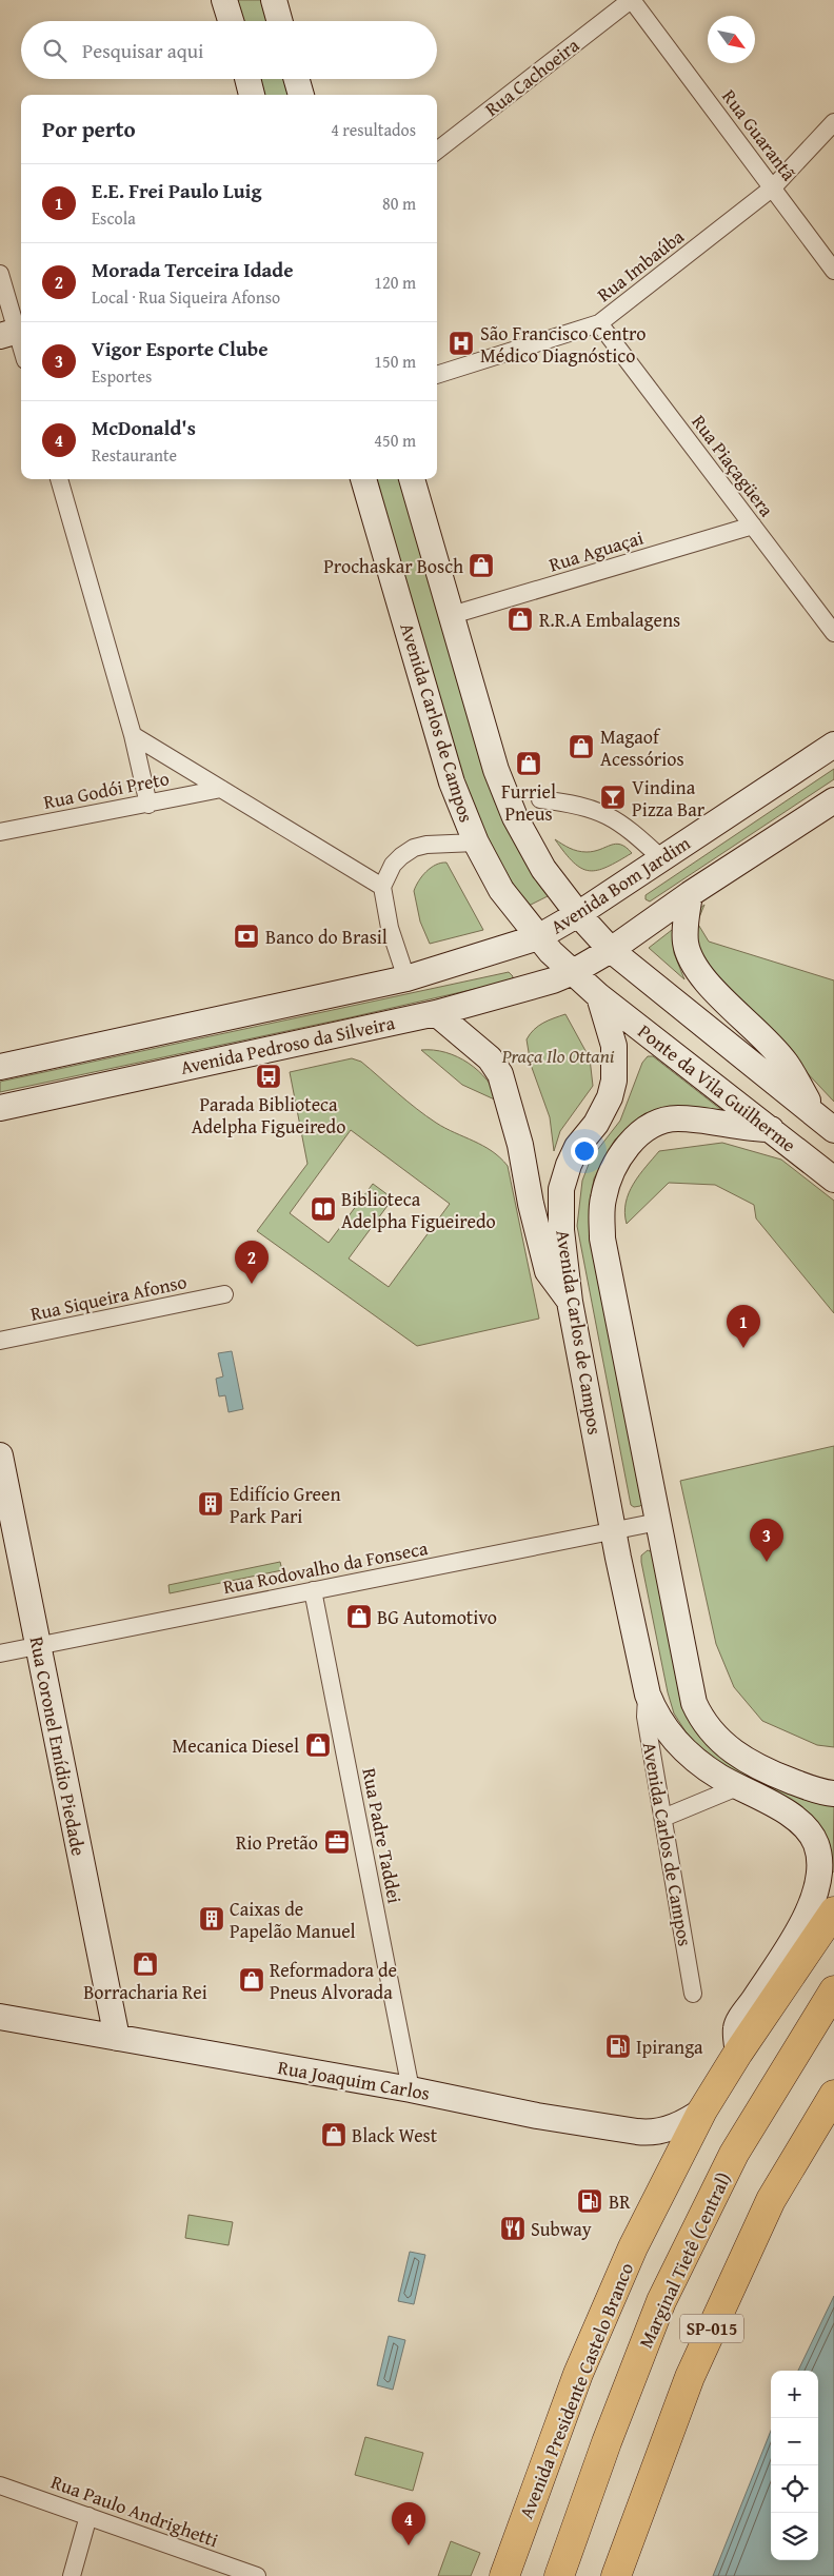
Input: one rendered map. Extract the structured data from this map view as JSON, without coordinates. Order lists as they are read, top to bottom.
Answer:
{
  "streets": {
    "highway": ["Marginal Tietê (Central)", "SP-015", "Avenida Presidente Castelo Branco"],
    "main road": [
      "Avenida Carlos de Campos",
      "Avenida Bom Jardim",
      "Avenida Pedroso da Silveira",
      "Ponte da Vila Guilherme",
      "Rua Coronel Emídio Piedade",
      "Rua Joaquim Carlos"
    ],
    "street": [
      "Rua Cachoeira",
      "Rua Guarantã",
      "Rua Imbaúba",
      "Rua Piaçagüera",
      "Rua Aguaçai",
      "Rua Godói Preto",
      "Rua Siqueira Afonso",
      "Rua Rodovalho da Fonseca",
      "Rua Padre Taddei",
      "Rua Paulo Andrighetti"
    ]
  },
  "crossings": [
    ["Rua Cachoeira", "Rua Guarantã"],
    ["Rua Guarantã", "Rua Imbaúba"],
    ["Rua Imbaúba", "Rua Piaçagüera"],
    ["Rua Piaçagüera", "Rua Aguaçai"],
    ["Avenida Carlos de Campos", "Avenida Bom Jardim"],
    ["Avenida Carlos de Campos", "Avenida Pedroso da Silveira"],
    ["Avenida Carlos de Campos", "Ponte da Vila Guilherme"],
    ["Avenida Carlos de Campos", "Rua Rodovalho da Fonseca"],
    ["Avenida Carlos de Campos", "Avenida Presidente Castelo Branco"],
    ["Avenida Bom Jardim", "Avenida Pedroso da Silveira"],
    ["Rua Rodovalho da Fonseca", "Rua Coronel Emídio Piedade"],
    ["Rua Rodovalho da Fonseca", "Rua Padre Taddei"],
    ["Rua Coronel Emídio Piedade", "Rua Joaquim Carlos"],
    ["Rua Padre Taddei", "Rua Joaquim Carlos"],
    ["Rua Joaquim Carlos", "Avenida Presidente Castelo Branco"]
  ],
  "parks": ["Praça Ilo Ottani"],
  "places": {
    "hospital": ["São Francisco Centro Médico Diagnóstico"],
    "shop": [
      "Prochaskar Bosch",
      "R.R.A Embalagens",
      "Magaof Acessórios",
      "Furriel Pneus",
      "BG Automotivo",
      "Mecanica Diesel",
      "Borracharia Rei",
      "Reformadora de Pneus Alvorada",
      "Black West"
    ],
    "bar": ["Vindina Pizza Bar"],
    "bank": ["Banco do Brasil"],
    "bus stop": ["Parada Biblioteca Adelpha Figueiredo"],
    "library": ["Biblioteca Adelpha Figueiredo"],
    "building": ["Edifício Green Park Pari", "Caixas de Papelão Manuel"],
    "office": ["Rio Pretão"],
    "fuel station": ["Ipiranga", "BR"],
    "restaurant": ["Subway"]
  },
  "north": "bottom right",
  "page": {
    "search": "Pesquisar aqui",
    "heading": ["Por perto", "4 resultados"],
    "list": [
      {
        "mark": "1",
        "name": "E.E. Frei Paulo Luig",
        "note": "Escola",
        "value": "80 m"
      },
      {
        "mark": "2",
        "name": "Morada Terceira Idade",
        "note": "Local · Rua Siqueira Afonso",
        "value": "120 m"
      },
      {
        "mark": "3",
        "name": "Vigor Esporte Clube",
        "note": "Esportes",
        "value": "150 m"
      },
      {
        "mark": "4",
        "name": "McDonald's",
        "note": "Restaurante",
        "value": "450 m"
      }
    ],
    "pins": [
      "2",
      "1",
      "3",
      "4"
    ],
    "map_buttons": ["+", "−"]
  }
}
